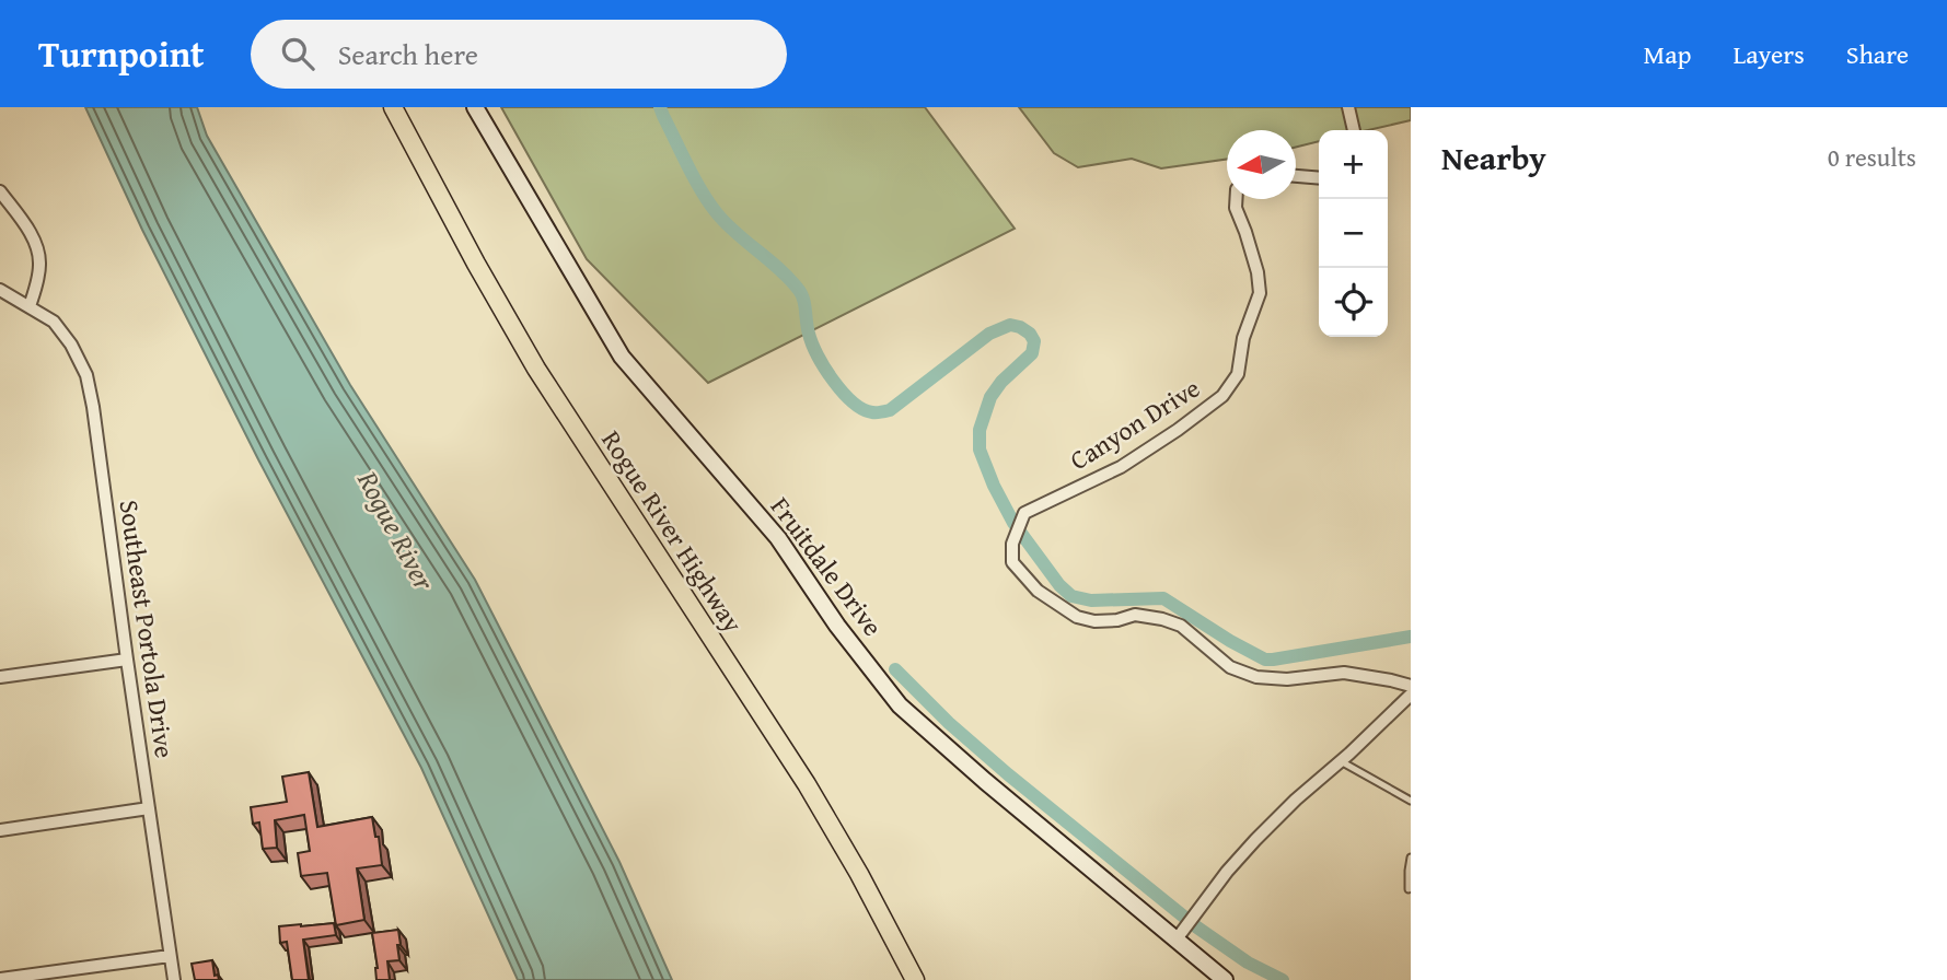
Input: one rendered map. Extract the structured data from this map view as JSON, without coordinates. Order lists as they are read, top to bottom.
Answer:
{
  "streets": {
    "main road": ["Rogue River Highway"],
    "street": ["Canyon Drive", "Fruitdale Drive", "Southeast Portola Drive"]
  },
  "water": ["Rogue River"],
  "north": "left",
  "page": {
    "header": "Turnpoint",
    "search": "Search here",
    "nav": ["Map", "Layers", "Share"],
    "heading": ["Nearby", "0 results"],
    "map_buttons": ["+", "−"]
  }
}
